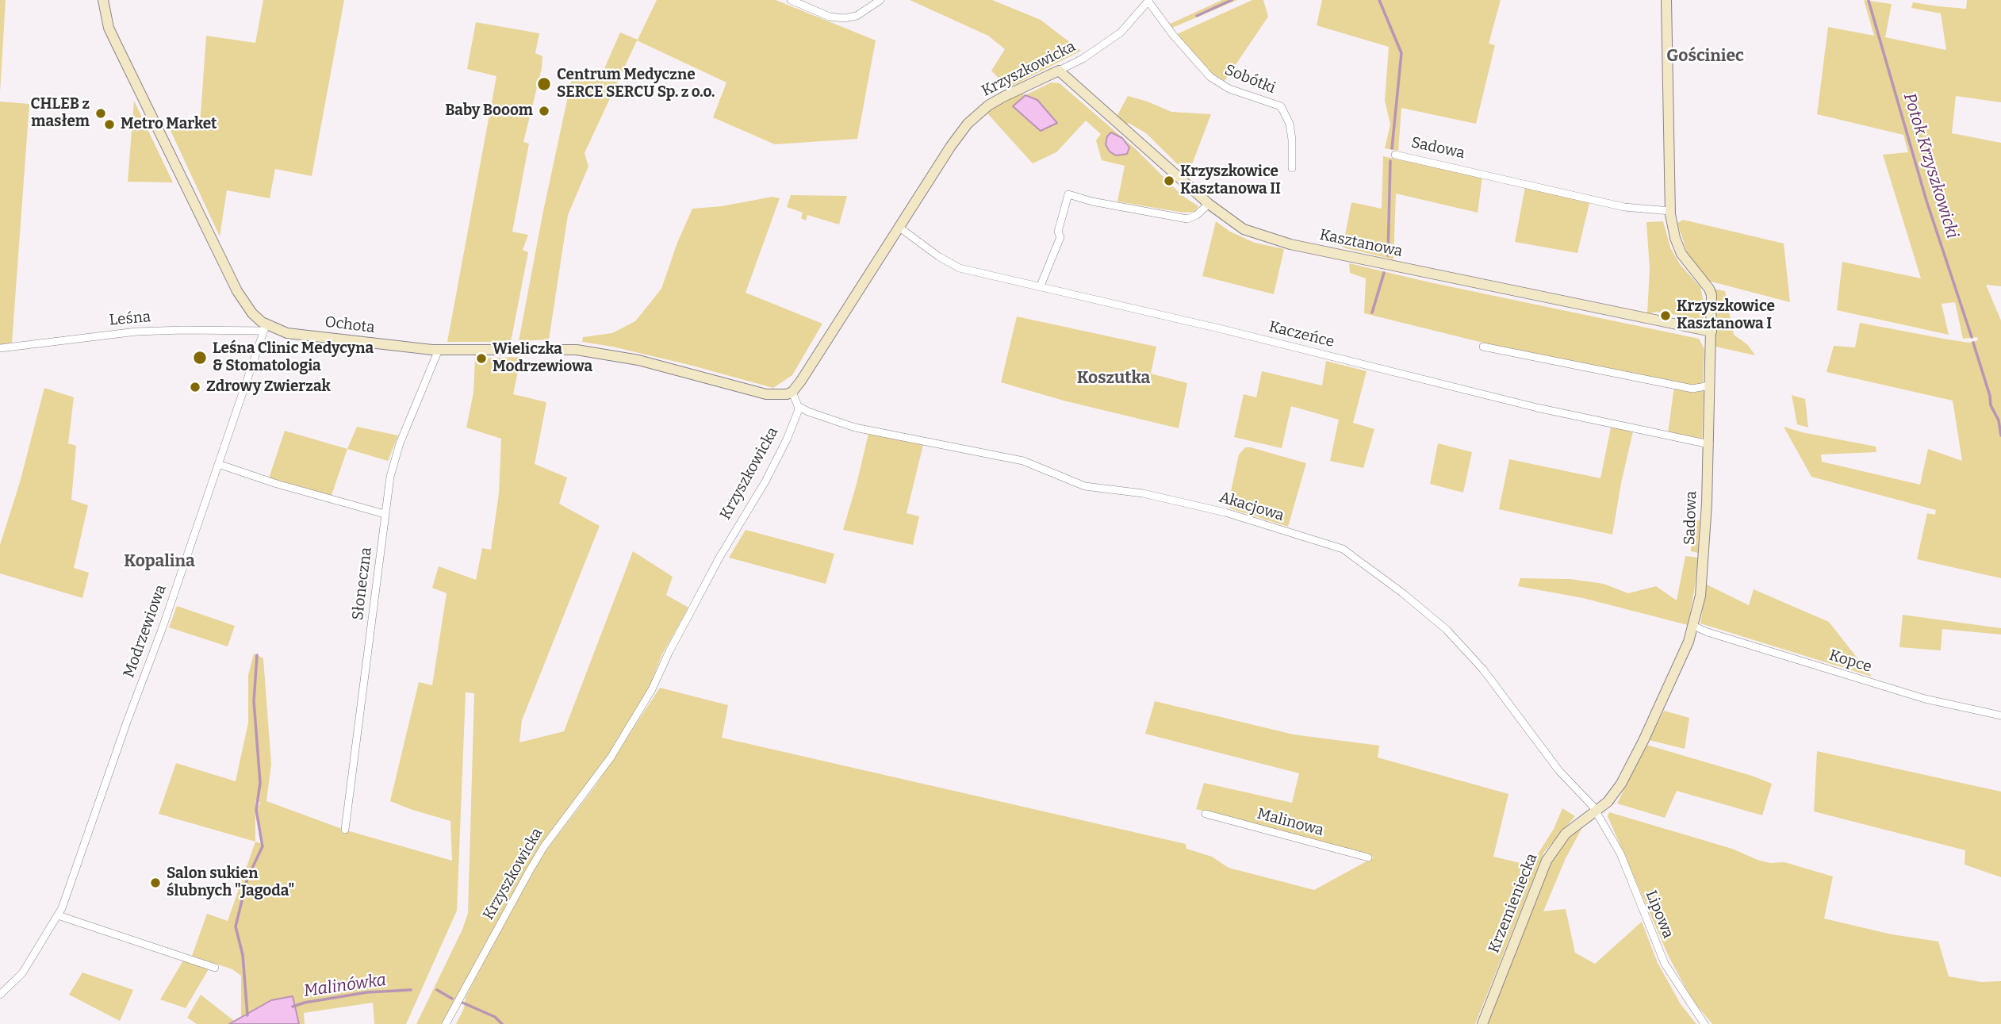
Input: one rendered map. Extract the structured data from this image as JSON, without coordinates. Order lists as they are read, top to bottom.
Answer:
{
  "streets": {
    "street": [
      "Krzyszkowicka",
      "Sobótki",
      "Sadowa",
      "Kasztanowa",
      "Leśna",
      "Ochota",
      "Kaczeńce",
      "Akacjowa",
      "Słoneczna",
      "Modrzewiowa",
      "Kopce",
      "Malinowa",
      "Krzemieniecka",
      "Lipowa"
    ]
  },
  "crossings": [
    ["Krzyszkowicka", "Sobótki"],
    ["Krzyszkowicka", "Kasztanowa"],
    ["Krzyszkowicka", "Ochota"],
    ["Krzyszkowicka", "Kaczeńce"],
    ["Krzyszkowicka", "Akacjowa"],
    ["Sadowa", "Kasztanowa"],
    ["Sadowa", "Kaczeńce"],
    ["Sadowa", "Akacjowa"],
    ["Sadowa", "Kopce"],
    ["Sadowa", "Krzemieniecka"],
    ["Sadowa", "Lipowa"],
    ["Leśna", "Ochota"],
    ["Leśna", "Modrzewiowa"],
    ["Ochota", "Słoneczna"],
    ["Ochota", "Modrzewiowa"],
    ["Akacjowa", "Krzemieniecka"],
    ["Akacjowa", "Lipowa"],
    ["Krzemieniecka", "Lipowa"]
  ],
  "districts": ["Gościniec", "Koszutka", "Kopalina"],
  "water": ["Potok Krzyszkowicki", "Malinówka"],
  "places": [
    "Centrum Medyczne SERCE SERCU Sp. z o.o.",
    "Baby Booom",
    "CHLEB z masłem",
    "Metro Market",
    "Krzyszkowice Kasztanowa II",
    "Krzyszkowice Kasztanowa I",
    "Leśna Clinic Medycyna & Stomatologia",
    "Wieliczka Modrzewiowa",
    "Zdrowy Zwierzak",
    "Salon sukien ślubnych \"Jagoda\""
  ]
}
